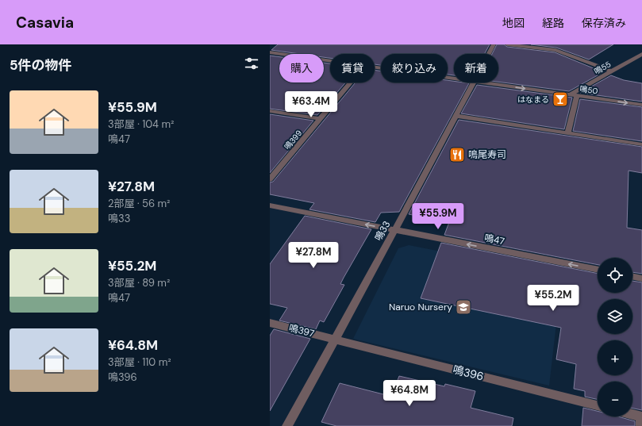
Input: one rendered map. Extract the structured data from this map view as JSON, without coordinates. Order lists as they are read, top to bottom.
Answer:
{
  "streets": {
    "street": [
      "鳴55",
      "鳴50",
      "鳴399",
      "鳴33",
      "鳴47",
      "鳴397",
      "鳴396"
    ]
  },
  "crossings": [
    ["鳴55", "鳴50"],
    ["鳴33", "鳴47"],
    ["鳴33", "鳴397"],
    ["鳴33", "鳴396"],
    ["鳴397", "鳴396"]
  ],
  "one_way": ["鳴47"],
  "places": {
    "bar": ["はなまる"],
    "restaurant": ["鳴尾寿司"],
    "school or university": ["Naruo Nursery"]
  },
  "page": {
    "header": "Casavia",
    "nav": ["地図", "経路", "保存済み"],
    "heading": "5件の物件",
    "chip": [
      "購入",
      "賃貸",
      "絞り込み",
      "新着"
    ],
    "list": [
      {
        "name": "¥55.9M",
        "note": "3部屋 · 104 m² · 鳴47"
      },
      {
        "name": "¥27.8M",
        "note": "2部屋 · 56 m² · 鳴33"
      },
      {
        "name": "¥55.2M",
        "note": "3部屋 · 89 m² · 鳴47"
      },
      {
        "name": "¥64.8M",
        "note": "3部屋 · 110 m² · 鳴396"
      }
    ],
    "price": [
      "¥63.4M",
      "¥55.9M",
      "¥27.8M",
      "¥55.2M",
      "¥64.8M"
    ],
    "map_buttons": ["+", "−"]
  }
}
